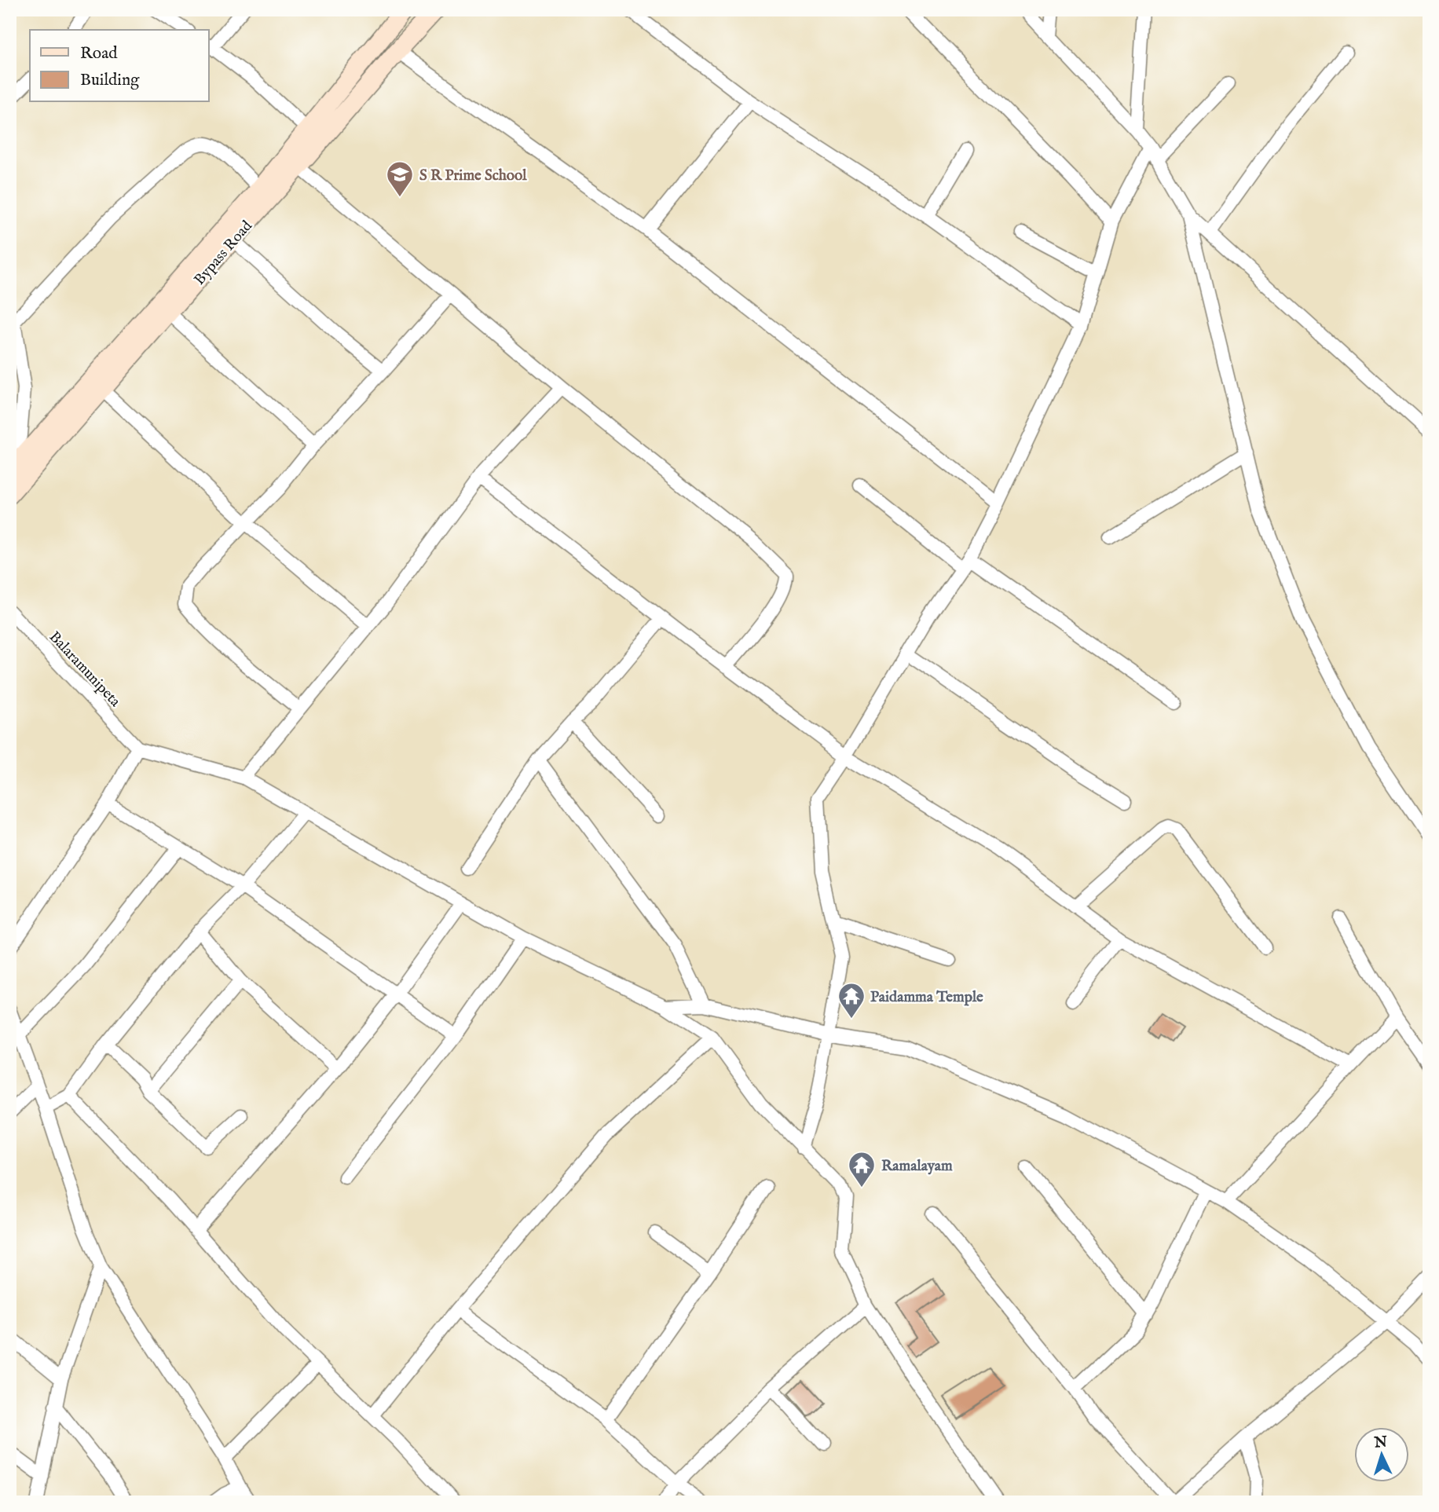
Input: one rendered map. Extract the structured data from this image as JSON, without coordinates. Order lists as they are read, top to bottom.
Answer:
{
  "streets": {
    "main road": ["Bypass Road"],
    "street": ["Balaramunipeta"]
  },
  "places": {
    "school or university": ["S R Prime School"],
    "temple": ["Paidamma Temple", "Ramalayam"]
  },
  "legend": ["Road", "Building"],
  "north": "top"
}
